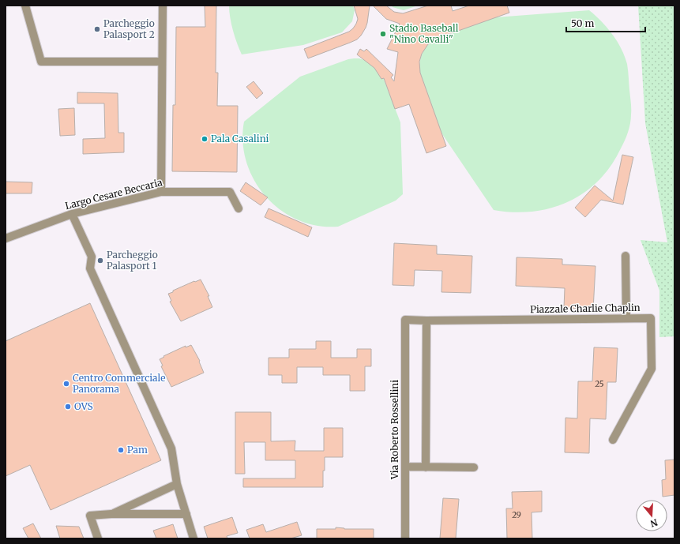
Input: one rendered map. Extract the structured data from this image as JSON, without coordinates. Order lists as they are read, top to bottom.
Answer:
{
  "streets": {
    "street": ["Largo Cesare Beccaria", "Piazzale Charlie Chaplin", "Via Roberto Rossellini"]
  },
  "crossings": [
    ["Piazzale Charlie Chaplin", "Via Roberto Rossellini"]
  ],
  "places": [
    "Parcheggio Palasport 2",
    "Stadio Baseball \"Nino Cavalli\"",
    "Pala Casalini",
    "Parcheggio Palasport 1",
    "Centro Commerciale Panorama",
    "OVS",
    "Pam"
  ],
  "house_numbers": ["25", "29"],
  "scale_bar": "50 m",
  "north": "bottom"
}
